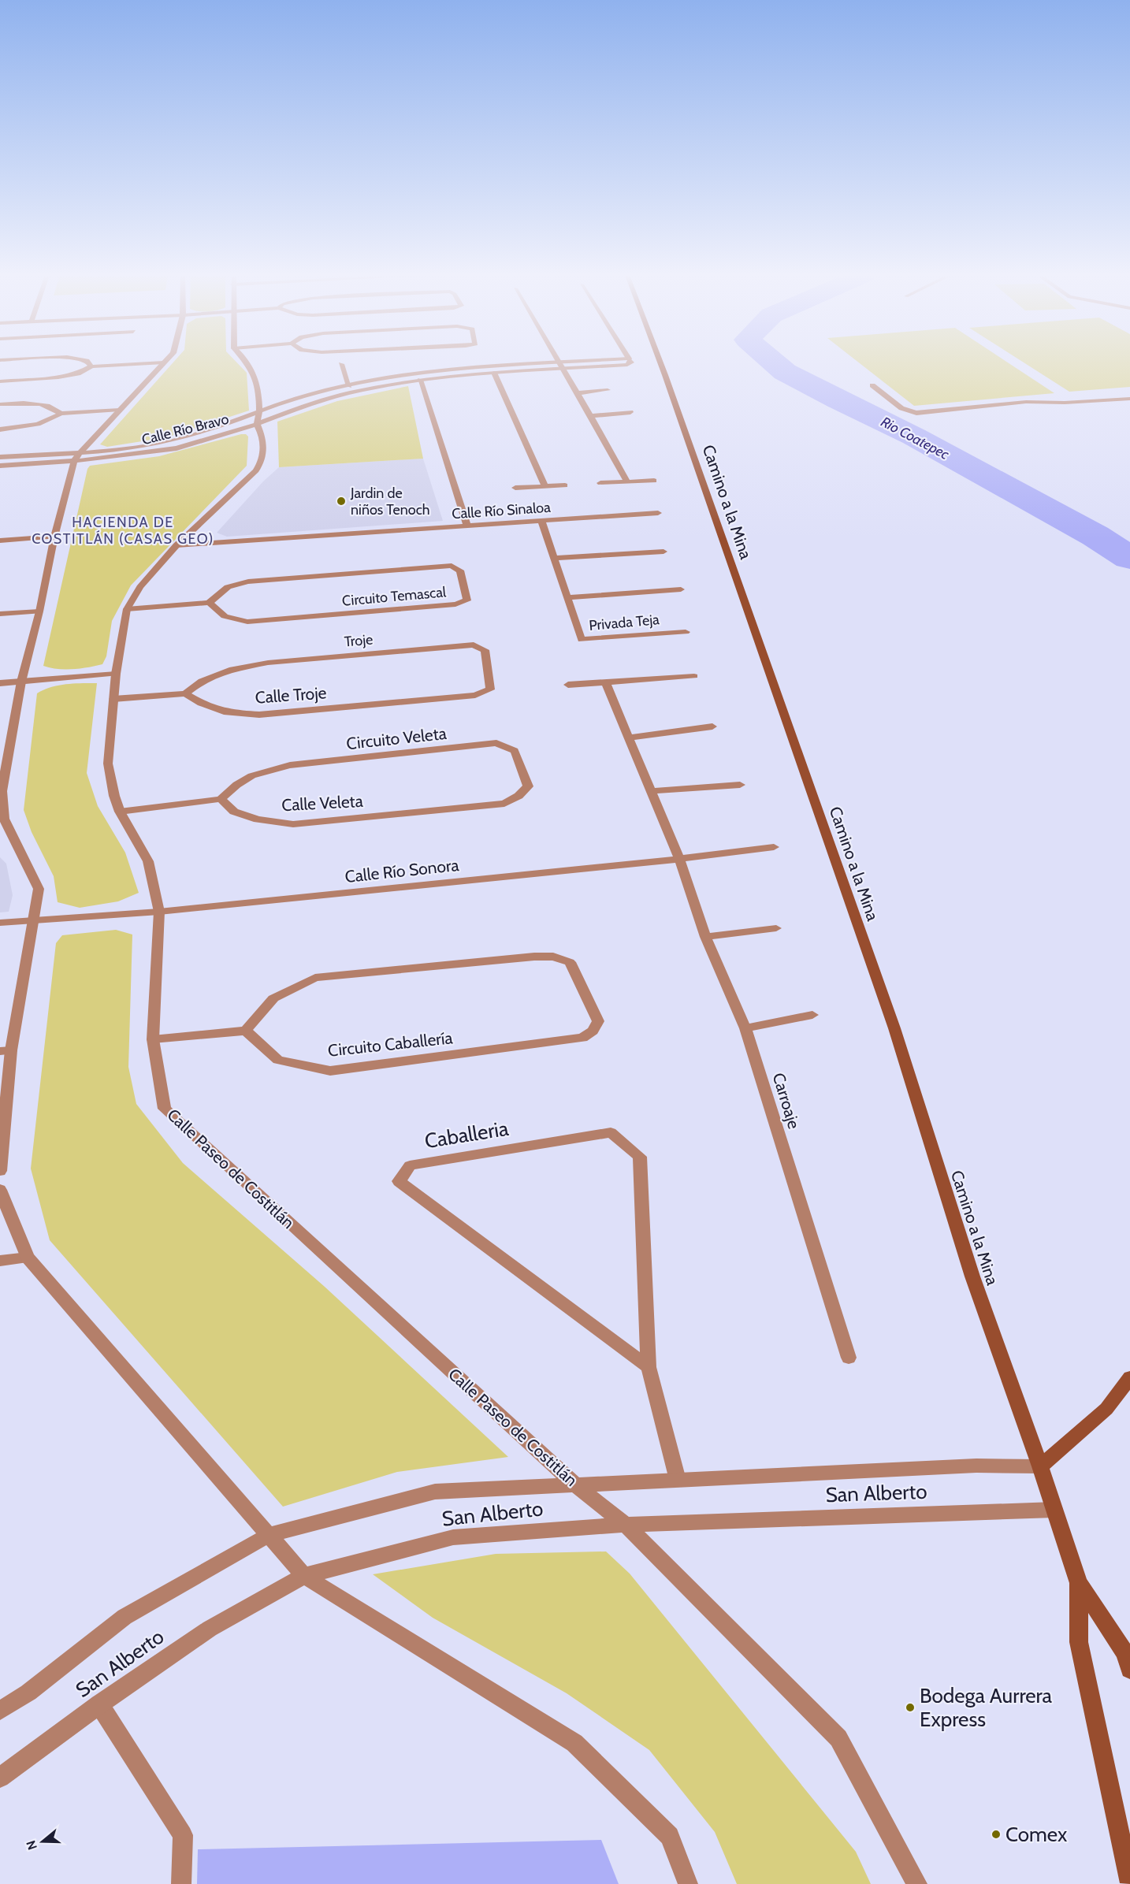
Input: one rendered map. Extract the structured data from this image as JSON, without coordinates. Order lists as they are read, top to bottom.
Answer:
{
  "streets": {
    "main road": ["Camino a la Mina"],
    "street": [
      "Calle Río Bravo",
      "Calle Río Sinaloa",
      "Circuito Temascal",
      "Privada Teja",
      "Troje",
      "Calle Troje",
      "Circuito Veleta",
      "Calle Veleta",
      "Calle Río Sonora",
      "Circuito Caballería",
      "Carroaje",
      "Caballeria",
      "Calle Paseo de Costitlán",
      "San Alberto"
    ]
  },
  "crossings": [
    ["Calle Río Bravo", "Calle Paseo de Costitlán"],
    ["Camino a la Mina", "San Alberto"],
    ["Calle Río Sinaloa", "Privada Teja"],
    ["Calle Río Sinaloa", "Calle Paseo de Costitlán"],
    ["Troje", "Calle Troje"],
    ["Circuito Veleta", "Calle Veleta"],
    ["Calle Río Sonora", "Carroaje"],
    ["Calle Río Sonora", "Calle Paseo de Costitlán"],
    ["Caballeria", "San Alberto"],
    ["Calle Paseo de Costitlán", "San Alberto"]
  ],
  "districts": ["HACIENDA DE COSTITLÁN (CASAS GEO)"],
  "water": ["Rio Coatepec"],
  "places": ["Jardin de niños Tenoch", "Bodega Aurrera Express", "Comex"],
  "north": "left"
}
